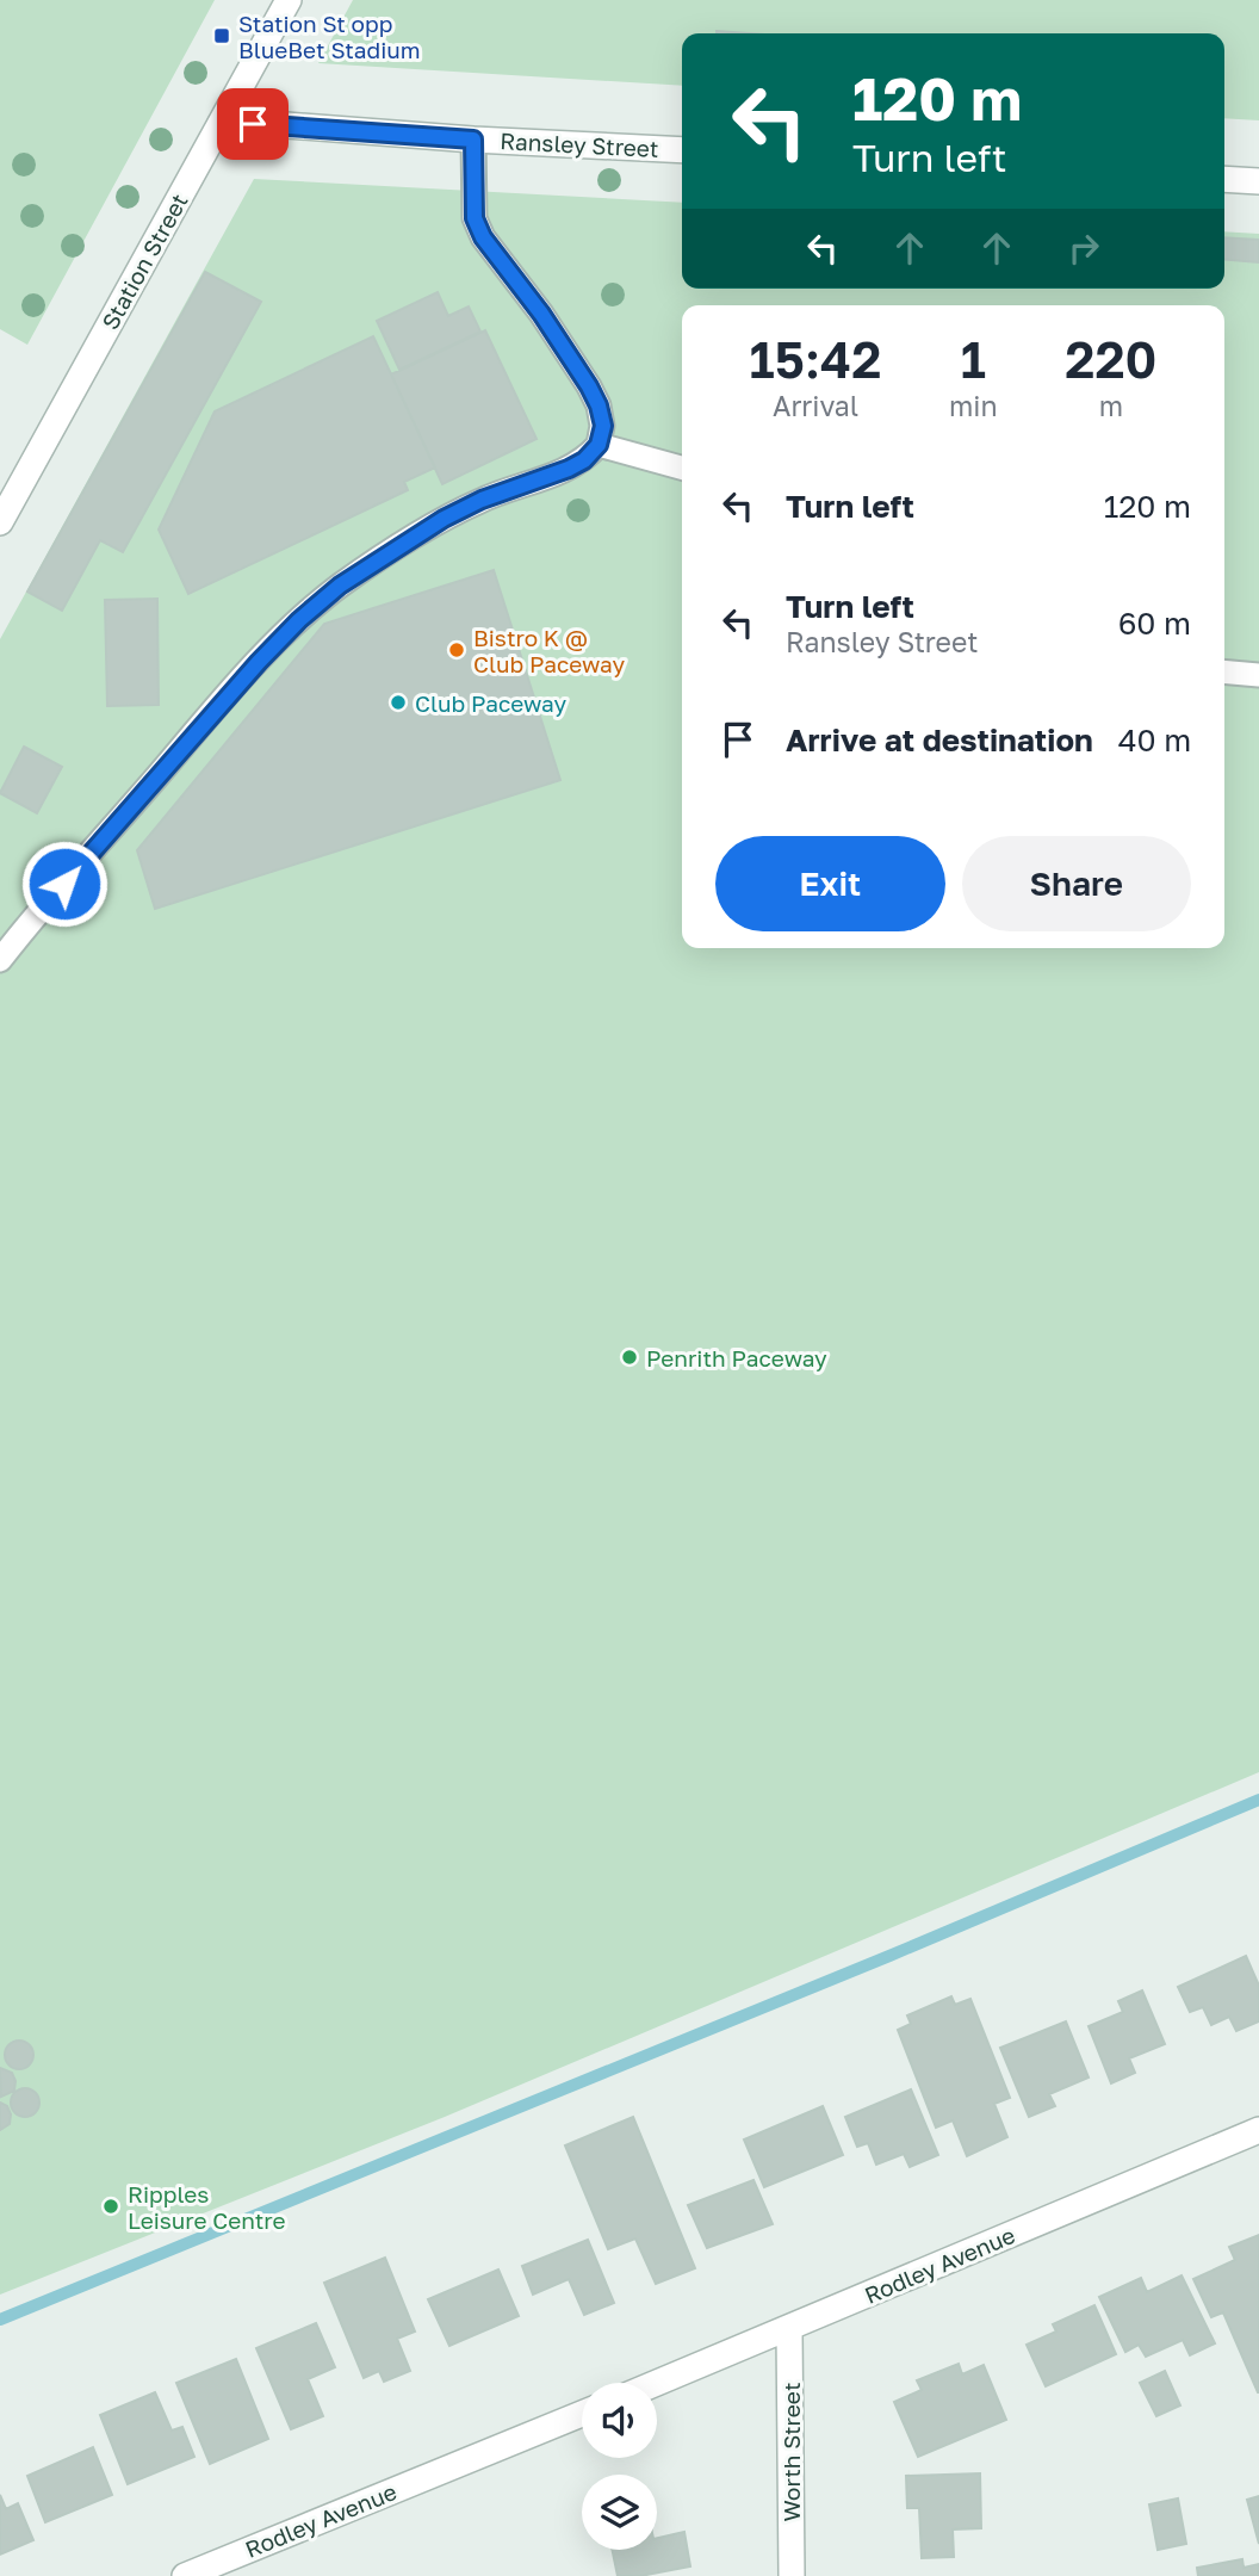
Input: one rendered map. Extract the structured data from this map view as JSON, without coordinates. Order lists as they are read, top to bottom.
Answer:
{
  "streets": {
    "street": [
      "Ransley Street",
      "Station Street",
      "Rodley Avenue",
      "Worth Street"
    ]
  },
  "crossings": [
    ["Ransley Street", "Station Street"],
    ["Rodley Avenue", "Worth Street"]
  ],
  "places": {
    "transit": ["Station St opp BlueBet Stadium"],
    "other": [
      "Bistro K @ Club Paceway",
      "Club Paceway",
      "Penrith Paceway",
      "Ripples Leisure Centre"
    ]
  },
  "page": {
    "turn": ["120 m", "Turn left"],
    "eta": [
      "15:42",
      "Arrival",
      "1",
      "min",
      "220",
      "m"
    ],
    "list": [
      {
        "name": "Turn left",
        "value": "120 m"
      },
      {
        "name": "Turn left",
        "note": "Ransley Street",
        "value": "60 m"
      },
      {
        "name": "Arrive at destination",
        "value": "40 m"
      }
    ],
    "buttons": ["Exit", "Share"]
  }
}
